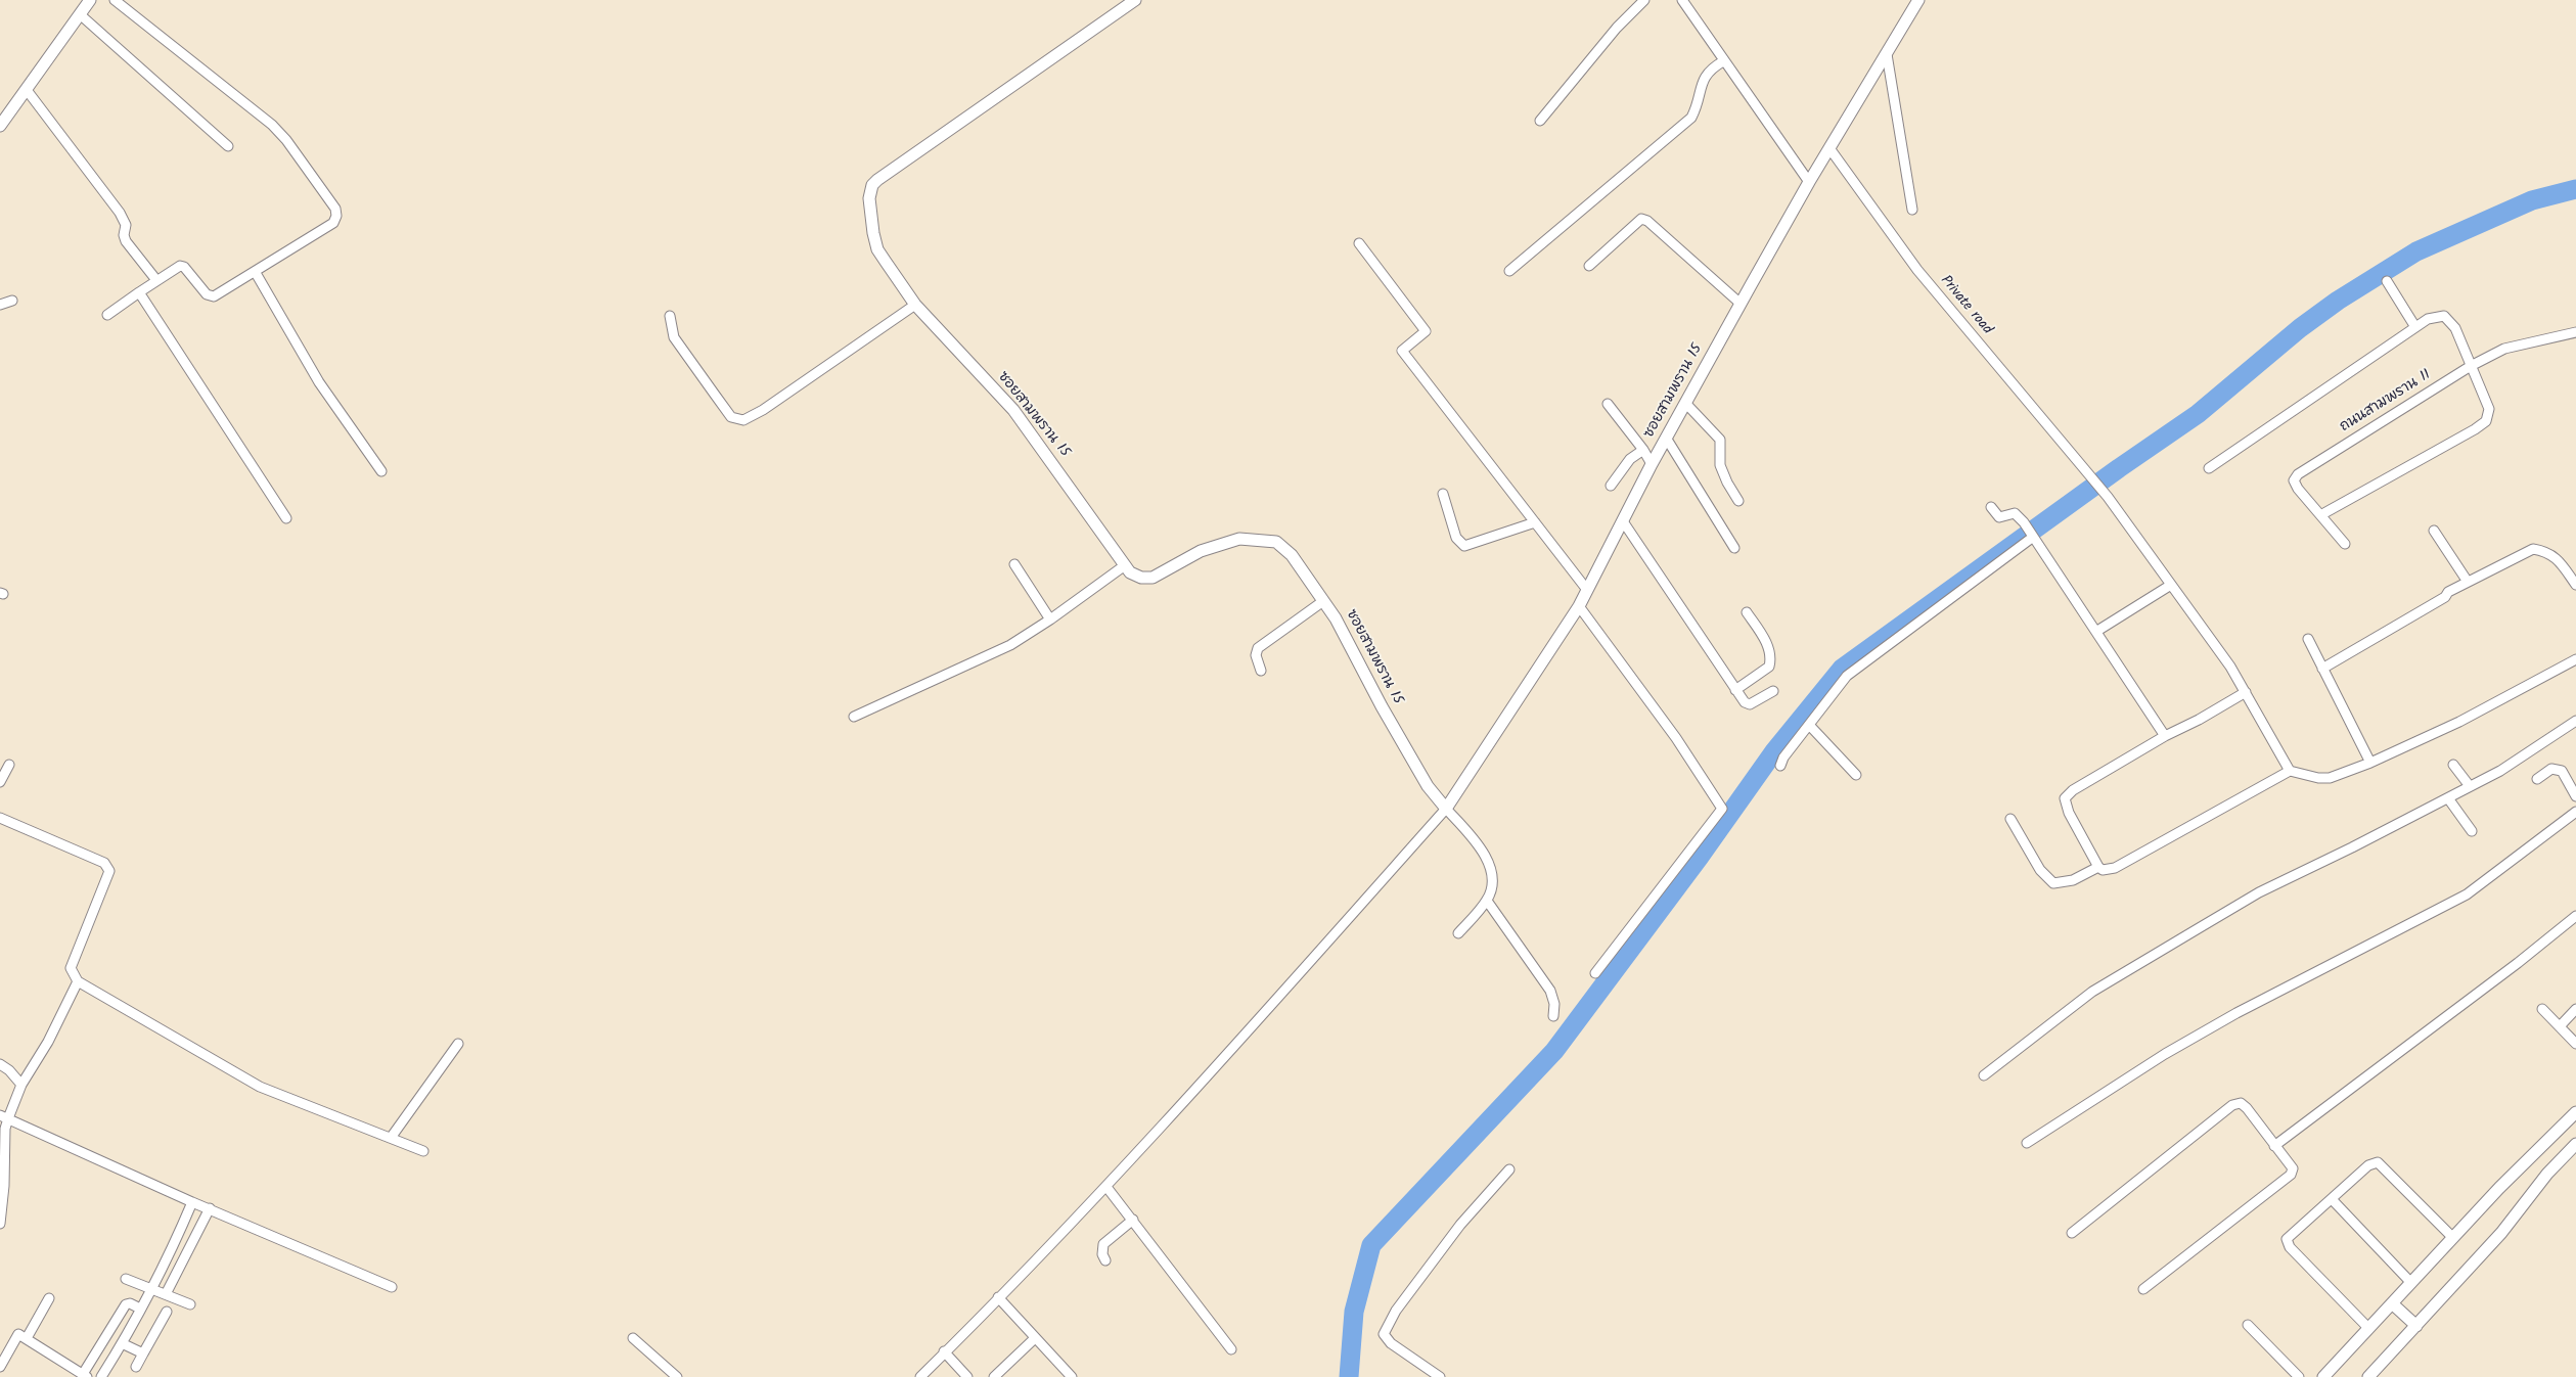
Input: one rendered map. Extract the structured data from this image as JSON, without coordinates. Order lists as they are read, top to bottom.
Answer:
{
  "streets": {
    "street": ["Private road", "ซอยสามพราน 15", "ถนนสามพราน 11"]
  },
  "crossings": [
    ["Private road", "ซอยสามพราน 15"]
  ]
}
